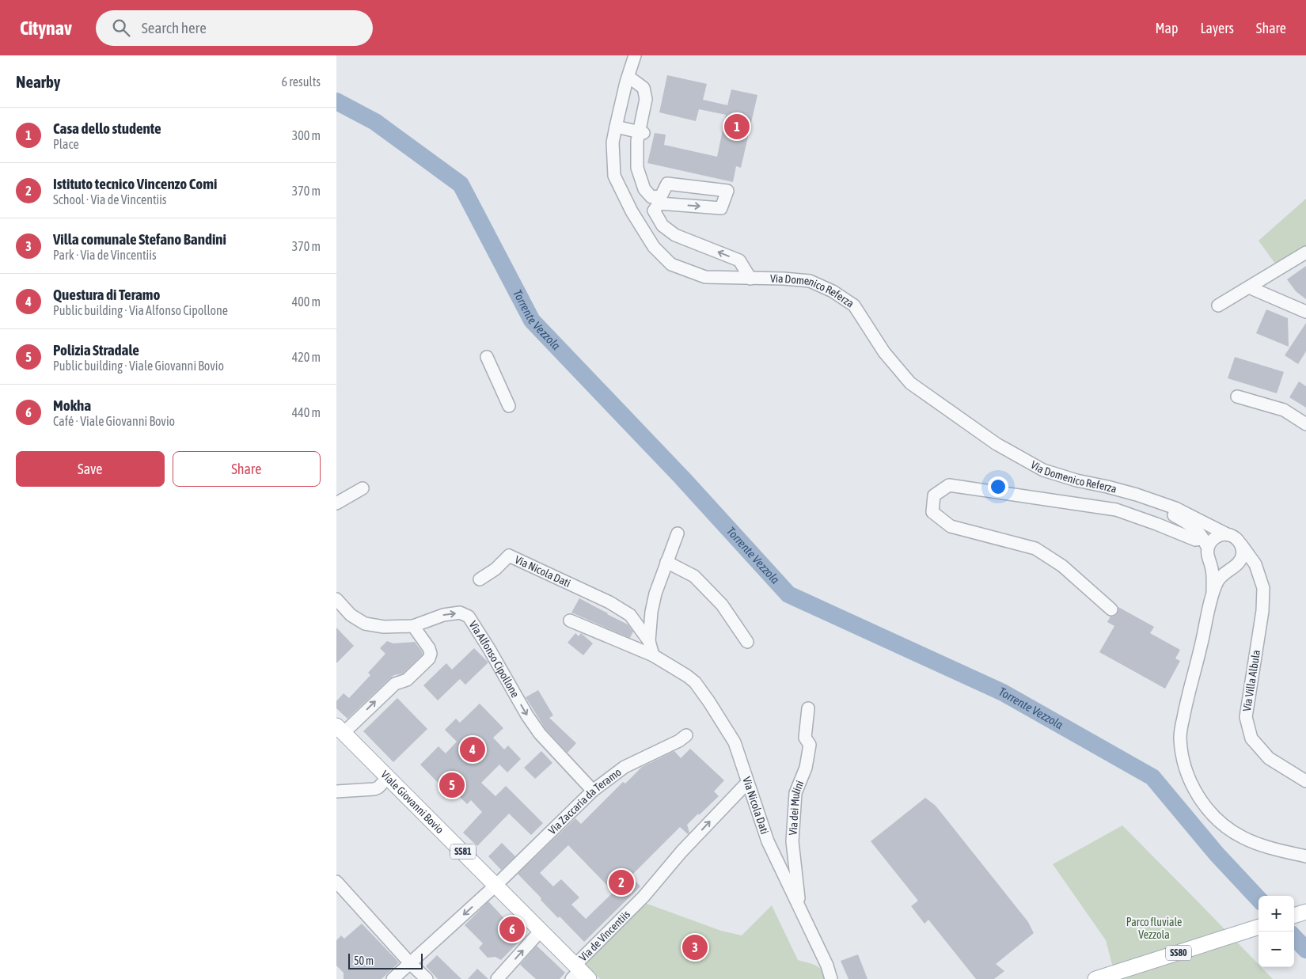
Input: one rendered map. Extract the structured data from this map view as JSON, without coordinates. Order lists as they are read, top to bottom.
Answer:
{
  "streets": {
    "main road": ["Viale Giovanni Bovio", "SS81", "SS80"],
    "street": [
      "Via Domenico Referza",
      "Via Nicola Dati",
      "Via Alfonso Cipollone",
      "Via Villa Albula",
      "Via Zaccaria da Teramo",
      "Via dei Mulini",
      "Via de Vincentiis"
    ]
  },
  "crossings": [
    ["Via Domenico Referza", "Via Villa Albula"],
    ["Via Nicola Dati", "Via dei Mulini"],
    ["Via Nicola Dati", "Via de Vincentiis"],
    ["Via Alfonso Cipollone", "Via Zaccaria da Teramo"],
    ["Viale Giovanni Bovio", "Via Zaccaria da Teramo"],
    ["Viale Giovanni Bovio", "Via de Vincentiis"]
  ],
  "one_way": ["Via Alfonso Cipollone", "Via de Vincentiis"],
  "water": ["Torrente Vezzola"],
  "parks": ["Parco fluviale Vezzola"],
  "scale_bar": "50 m",
  "page": {
    "header": "Citynav",
    "search": "Search here",
    "nav": ["Map", "Layers", "Share"],
    "heading": ["Nearby", "6 results"],
    "list": [
      {
        "mark": "1",
        "name": "Casa dello studente",
        "note": "Place",
        "value": "300 m"
      },
      {
        "mark": "2",
        "name": "Istituto tecnico Vincenzo Comi",
        "note": "School · Via de Vincentiis",
        "value": "370 m"
      },
      {
        "mark": "3",
        "name": "Villa comunale Stefano Bandini",
        "note": "Park · Via de Vincentiis",
        "value": "370 m"
      },
      {
        "mark": "4",
        "name": "Questura di Teramo",
        "note": "Public building · Via Alfonso Cipollone",
        "value": "400 m"
      },
      {
        "mark": "5",
        "name": "Polizia Stradale",
        "note": "Public building · Viale Giovanni Bovio",
        "value": "420 m"
      },
      {
        "mark": "6",
        "name": "Mokha",
        "note": "Café · Viale Giovanni Bovio",
        "value": "440 m"
      }
    ],
    "pins": [
      "1",
      "4",
      "5",
      "2",
      "6",
      "3"
    ],
    "buttons": ["Save", "Share"],
    "map_buttons": ["+", "−"],
    "scale": "50 m"
  }
}
